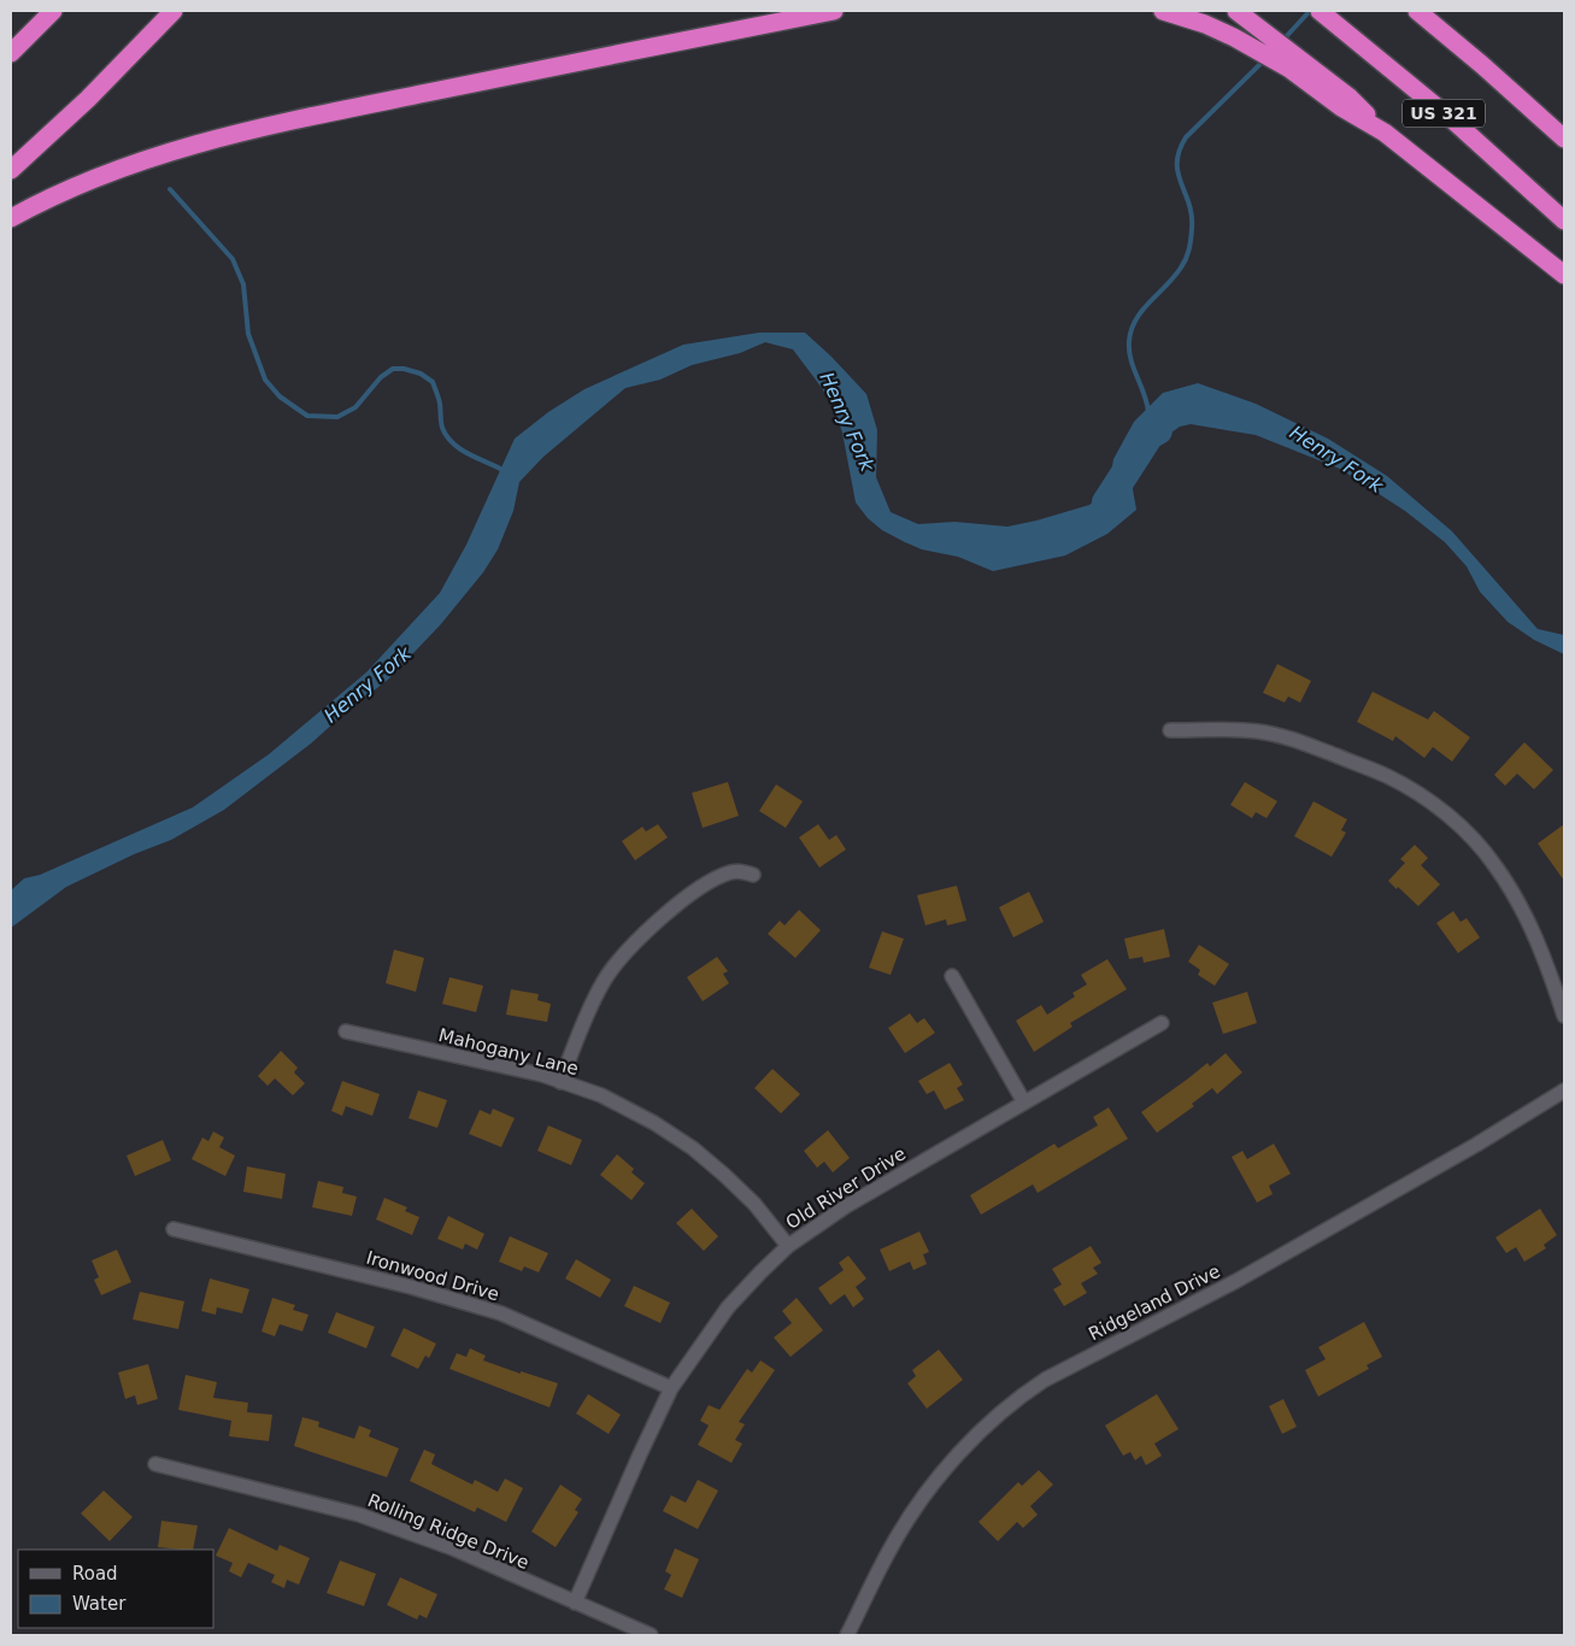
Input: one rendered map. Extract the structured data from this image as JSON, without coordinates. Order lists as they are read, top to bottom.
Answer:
{
  "streets": {
    "highway": ["US 321"],
    "street": [
      "Mahogany Lane",
      "Old River Drive",
      "Ironwood Drive",
      "Ridgeland Drive",
      "Rolling Ridge Drive"
    ]
  },
  "crossings": [
    ["Mahogany Lane", "Old River Drive"],
    ["Old River Drive", "Ironwood Drive"],
    ["Old River Drive", "Rolling Ridge Drive"]
  ],
  "water": ["Henry Fork"],
  "legend": ["Road", "Water"]
}
